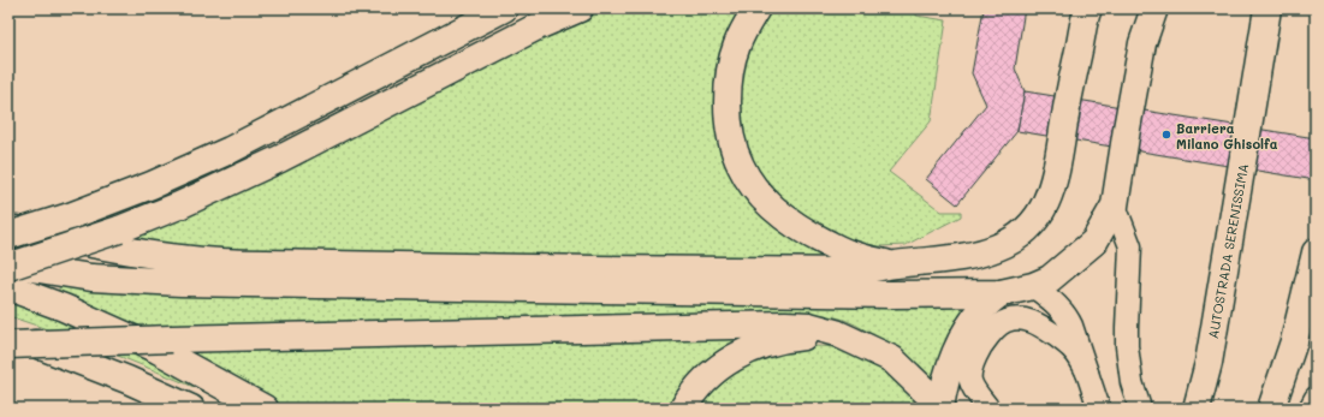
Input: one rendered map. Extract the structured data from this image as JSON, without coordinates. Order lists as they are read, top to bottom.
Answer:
{
  "streets": {
    "highway": ["AUTOSTRADA SERENISSIMA"]
  },
  "places": ["Barriera Milano Ghisolfa"]
}
